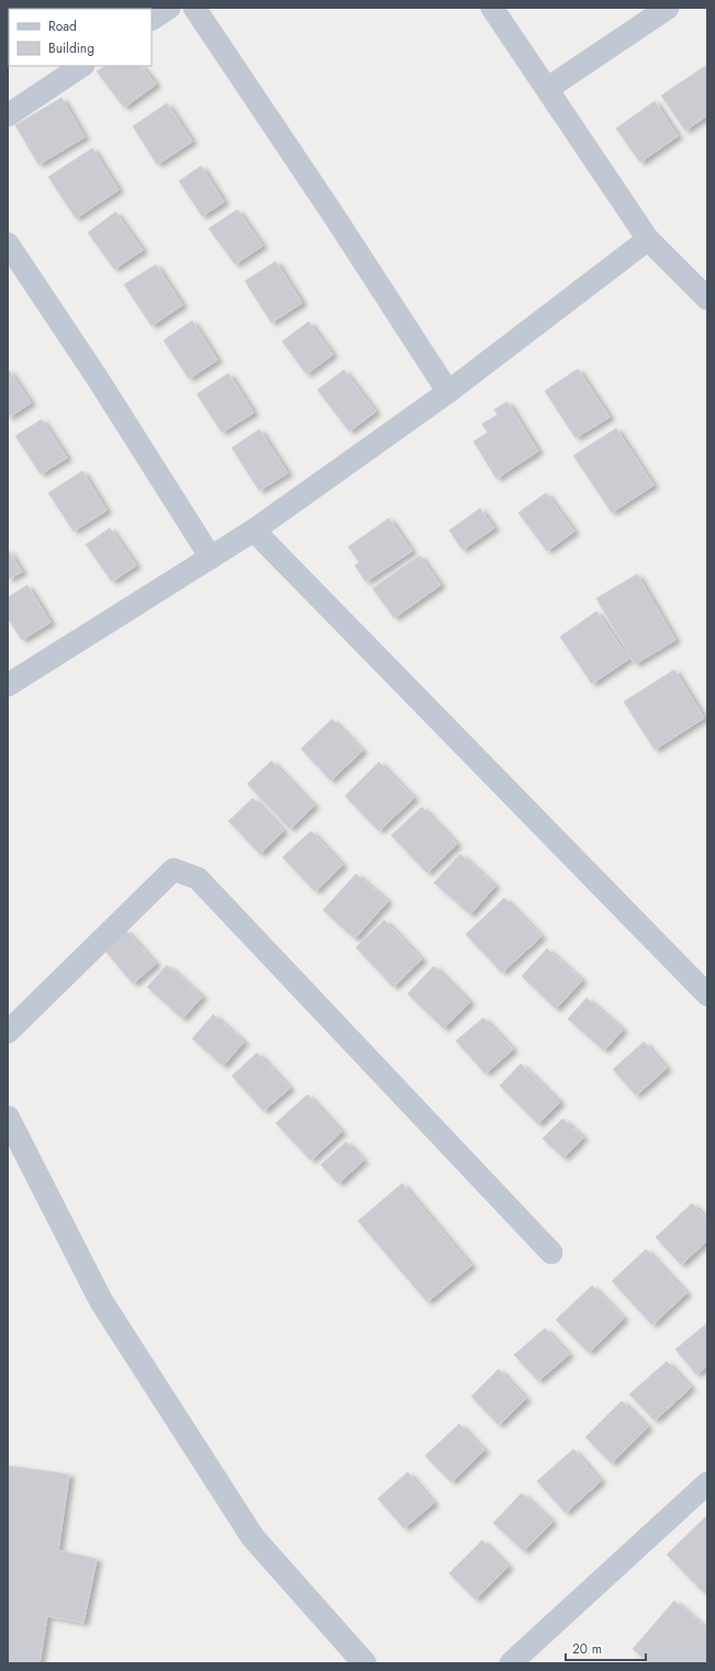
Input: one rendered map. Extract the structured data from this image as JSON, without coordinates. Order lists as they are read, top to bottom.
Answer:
{
  "legend": ["Road", "Building"],
  "scale_bar": "20 m"
}
